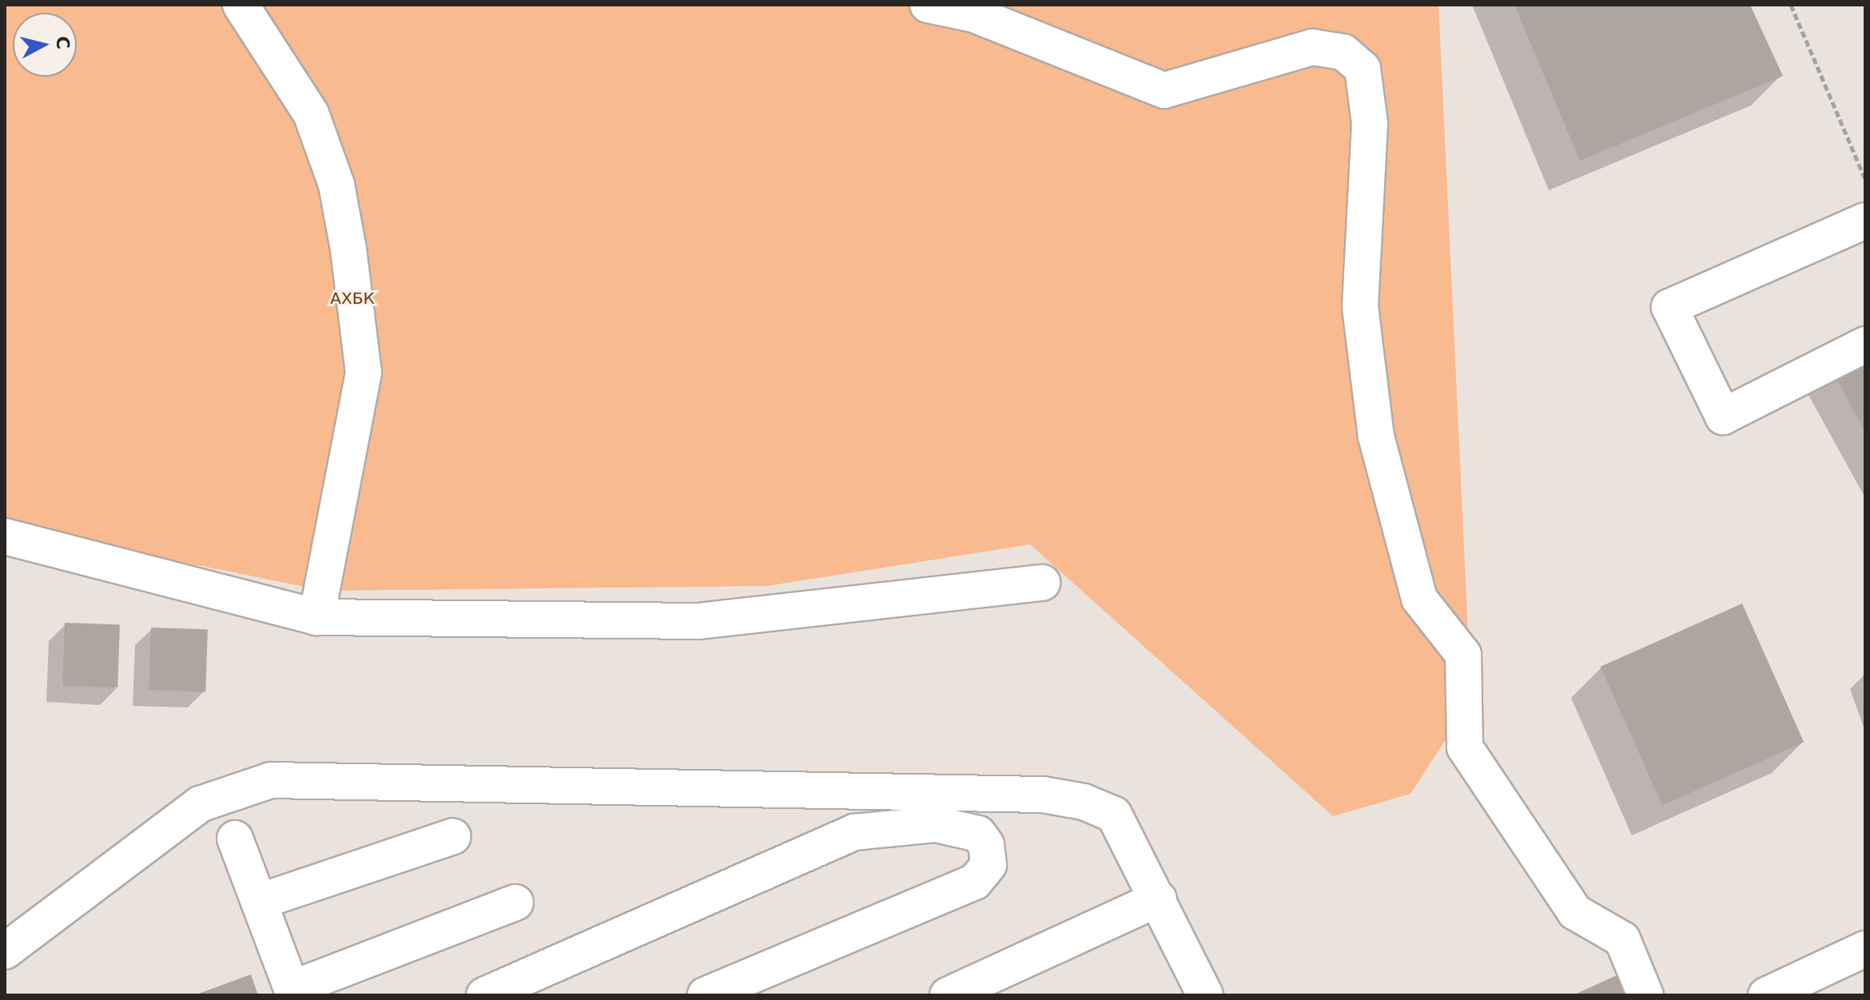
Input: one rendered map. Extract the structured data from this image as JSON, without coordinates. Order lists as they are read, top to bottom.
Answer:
{
  "parks": ["АХБК"],
  "north": "right"
}
